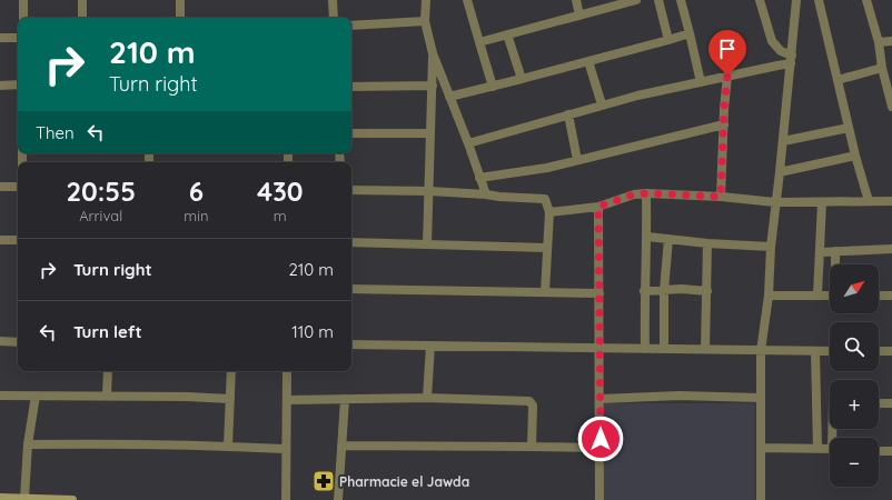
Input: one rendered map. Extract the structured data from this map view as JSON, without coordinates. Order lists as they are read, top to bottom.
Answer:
{
  "places": {
    "pharmacy": ["Pharmacie el Jawda"]
  },
  "north": "top right",
  "page": {
    "turn": ["210 m", "Turn right"],
    "then": "Then",
    "eta": [
      "20:55",
      "Arrival",
      "6",
      "min",
      "430",
      "m"
    ],
    "list": [
      {
        "name": "Turn right",
        "value": "210 m"
      },
      {
        "name": "Turn left",
        "value": "110 m"
      }
    ],
    "map_buttons": ["+", "−"]
  }
}
